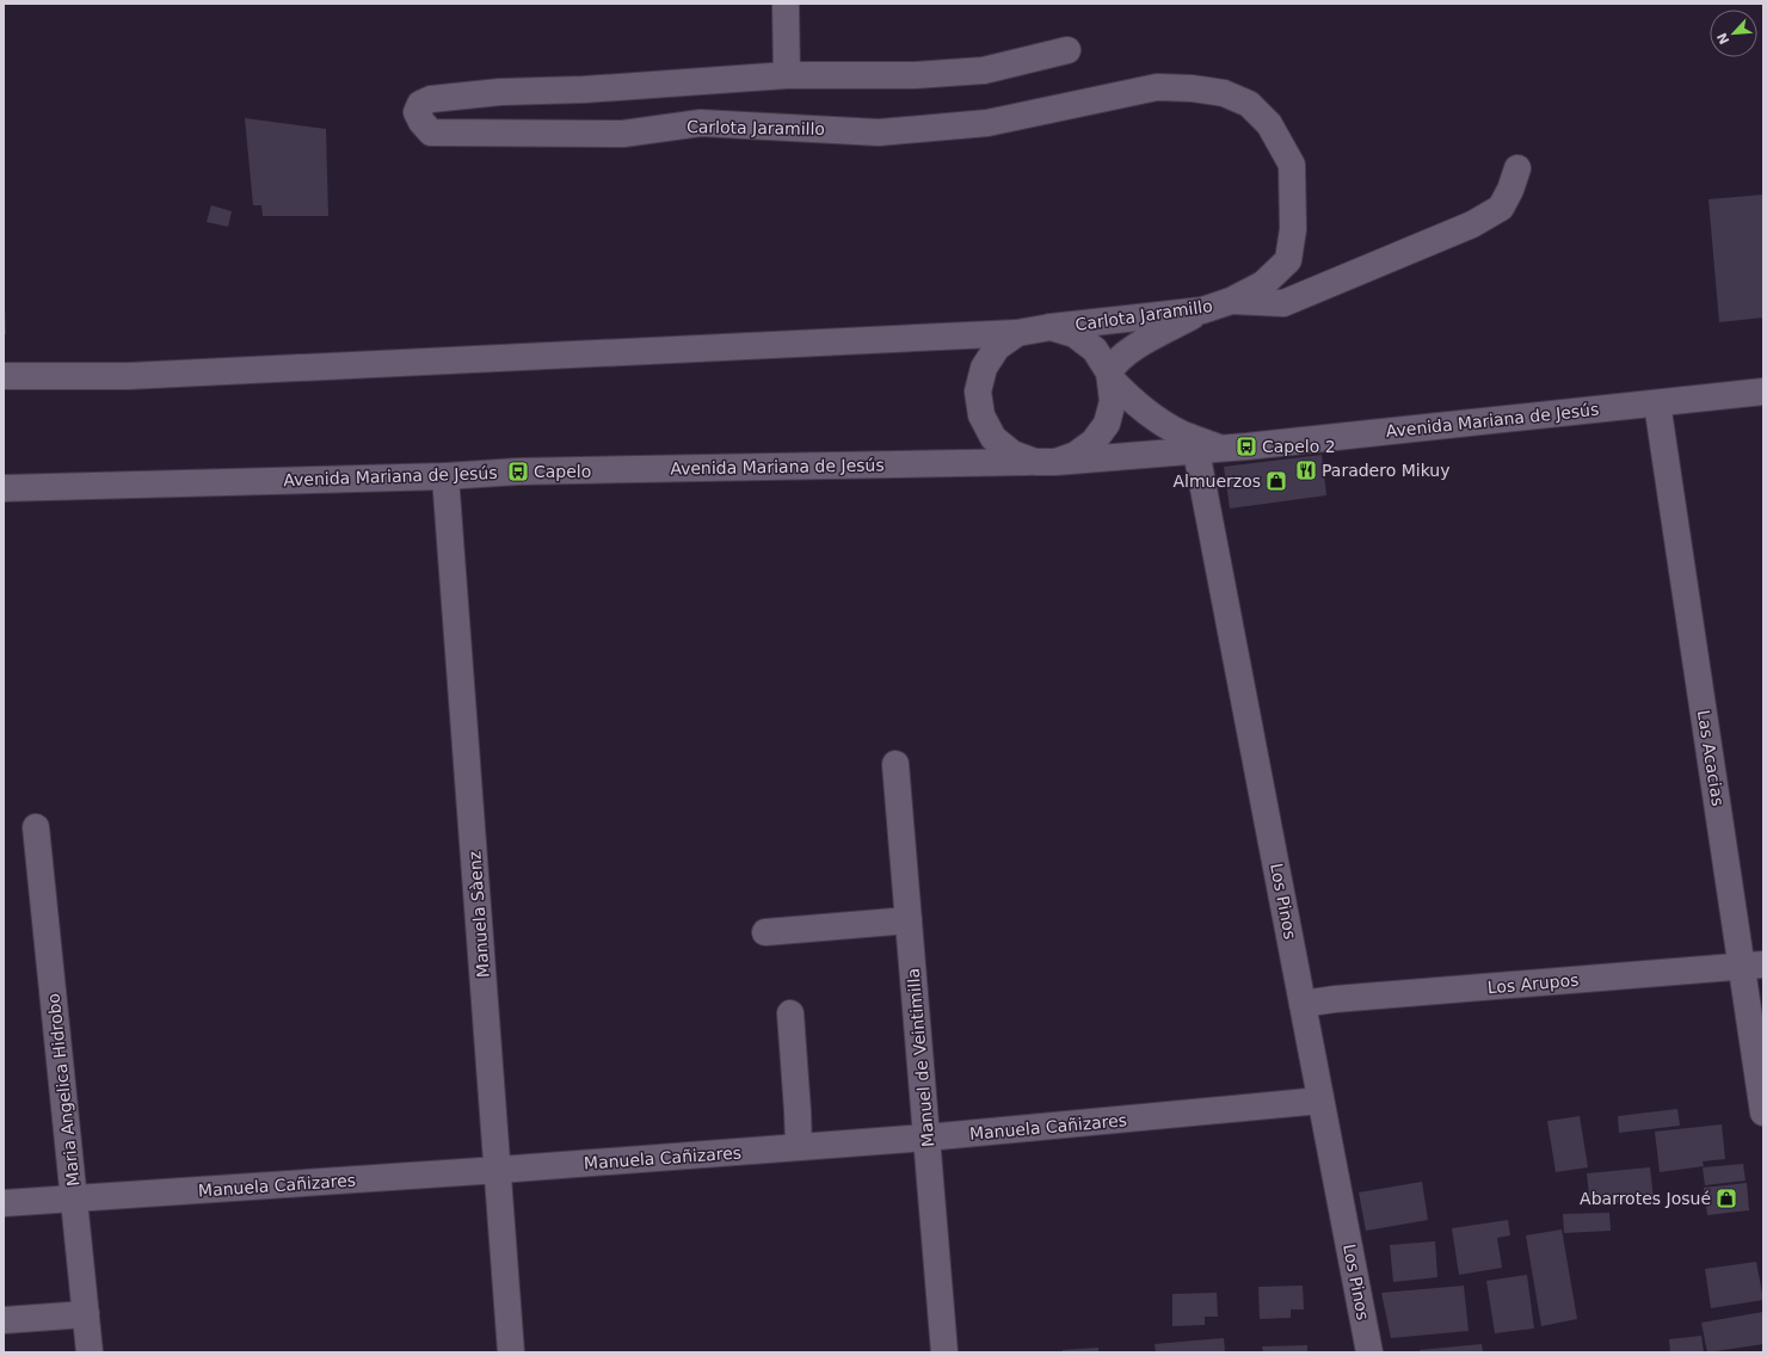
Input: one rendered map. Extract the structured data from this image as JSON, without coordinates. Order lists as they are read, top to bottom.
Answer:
{
  "streets": {
    "street": [
      "Carlota Jaramillo",
      "Avenida Mariana de Jesús",
      "Las Acacias",
      "Los Pinos",
      "Manuela Sàenz",
      "Los Arupos",
      "Manuel de Veintimilla",
      "Maria Angelica Hidrobo",
      "Manuela Cañizares"
    ]
  },
  "crossings": [
    ["Carlota Jaramillo", "Avenida Mariana de Jesús"],
    ["Avenida Mariana de Jesús", "Las Acacias"],
    ["Avenida Mariana de Jesús", "Los Pinos"],
    ["Avenida Mariana de Jesús", "Manuela Sàenz"],
    ["Las Acacias", "Los Arupos"],
    ["Los Pinos", "Los Arupos"],
    ["Los Pinos", "Manuela Cañizares"],
    ["Manuela Sàenz", "Manuela Cañizares"],
    ["Manuel de Veintimilla", "Manuela Cañizares"],
    ["Maria Angelica Hidrobo", "Manuela Cañizares"]
  ],
  "places": {
    "bus stop": ["Capelo 2", "Capelo"],
    "restaurant": ["Paradero Mikuy"],
    "shop": ["Almuerzos", "Abarrotes Josué"]
  },
  "north": "bottom left"
}
